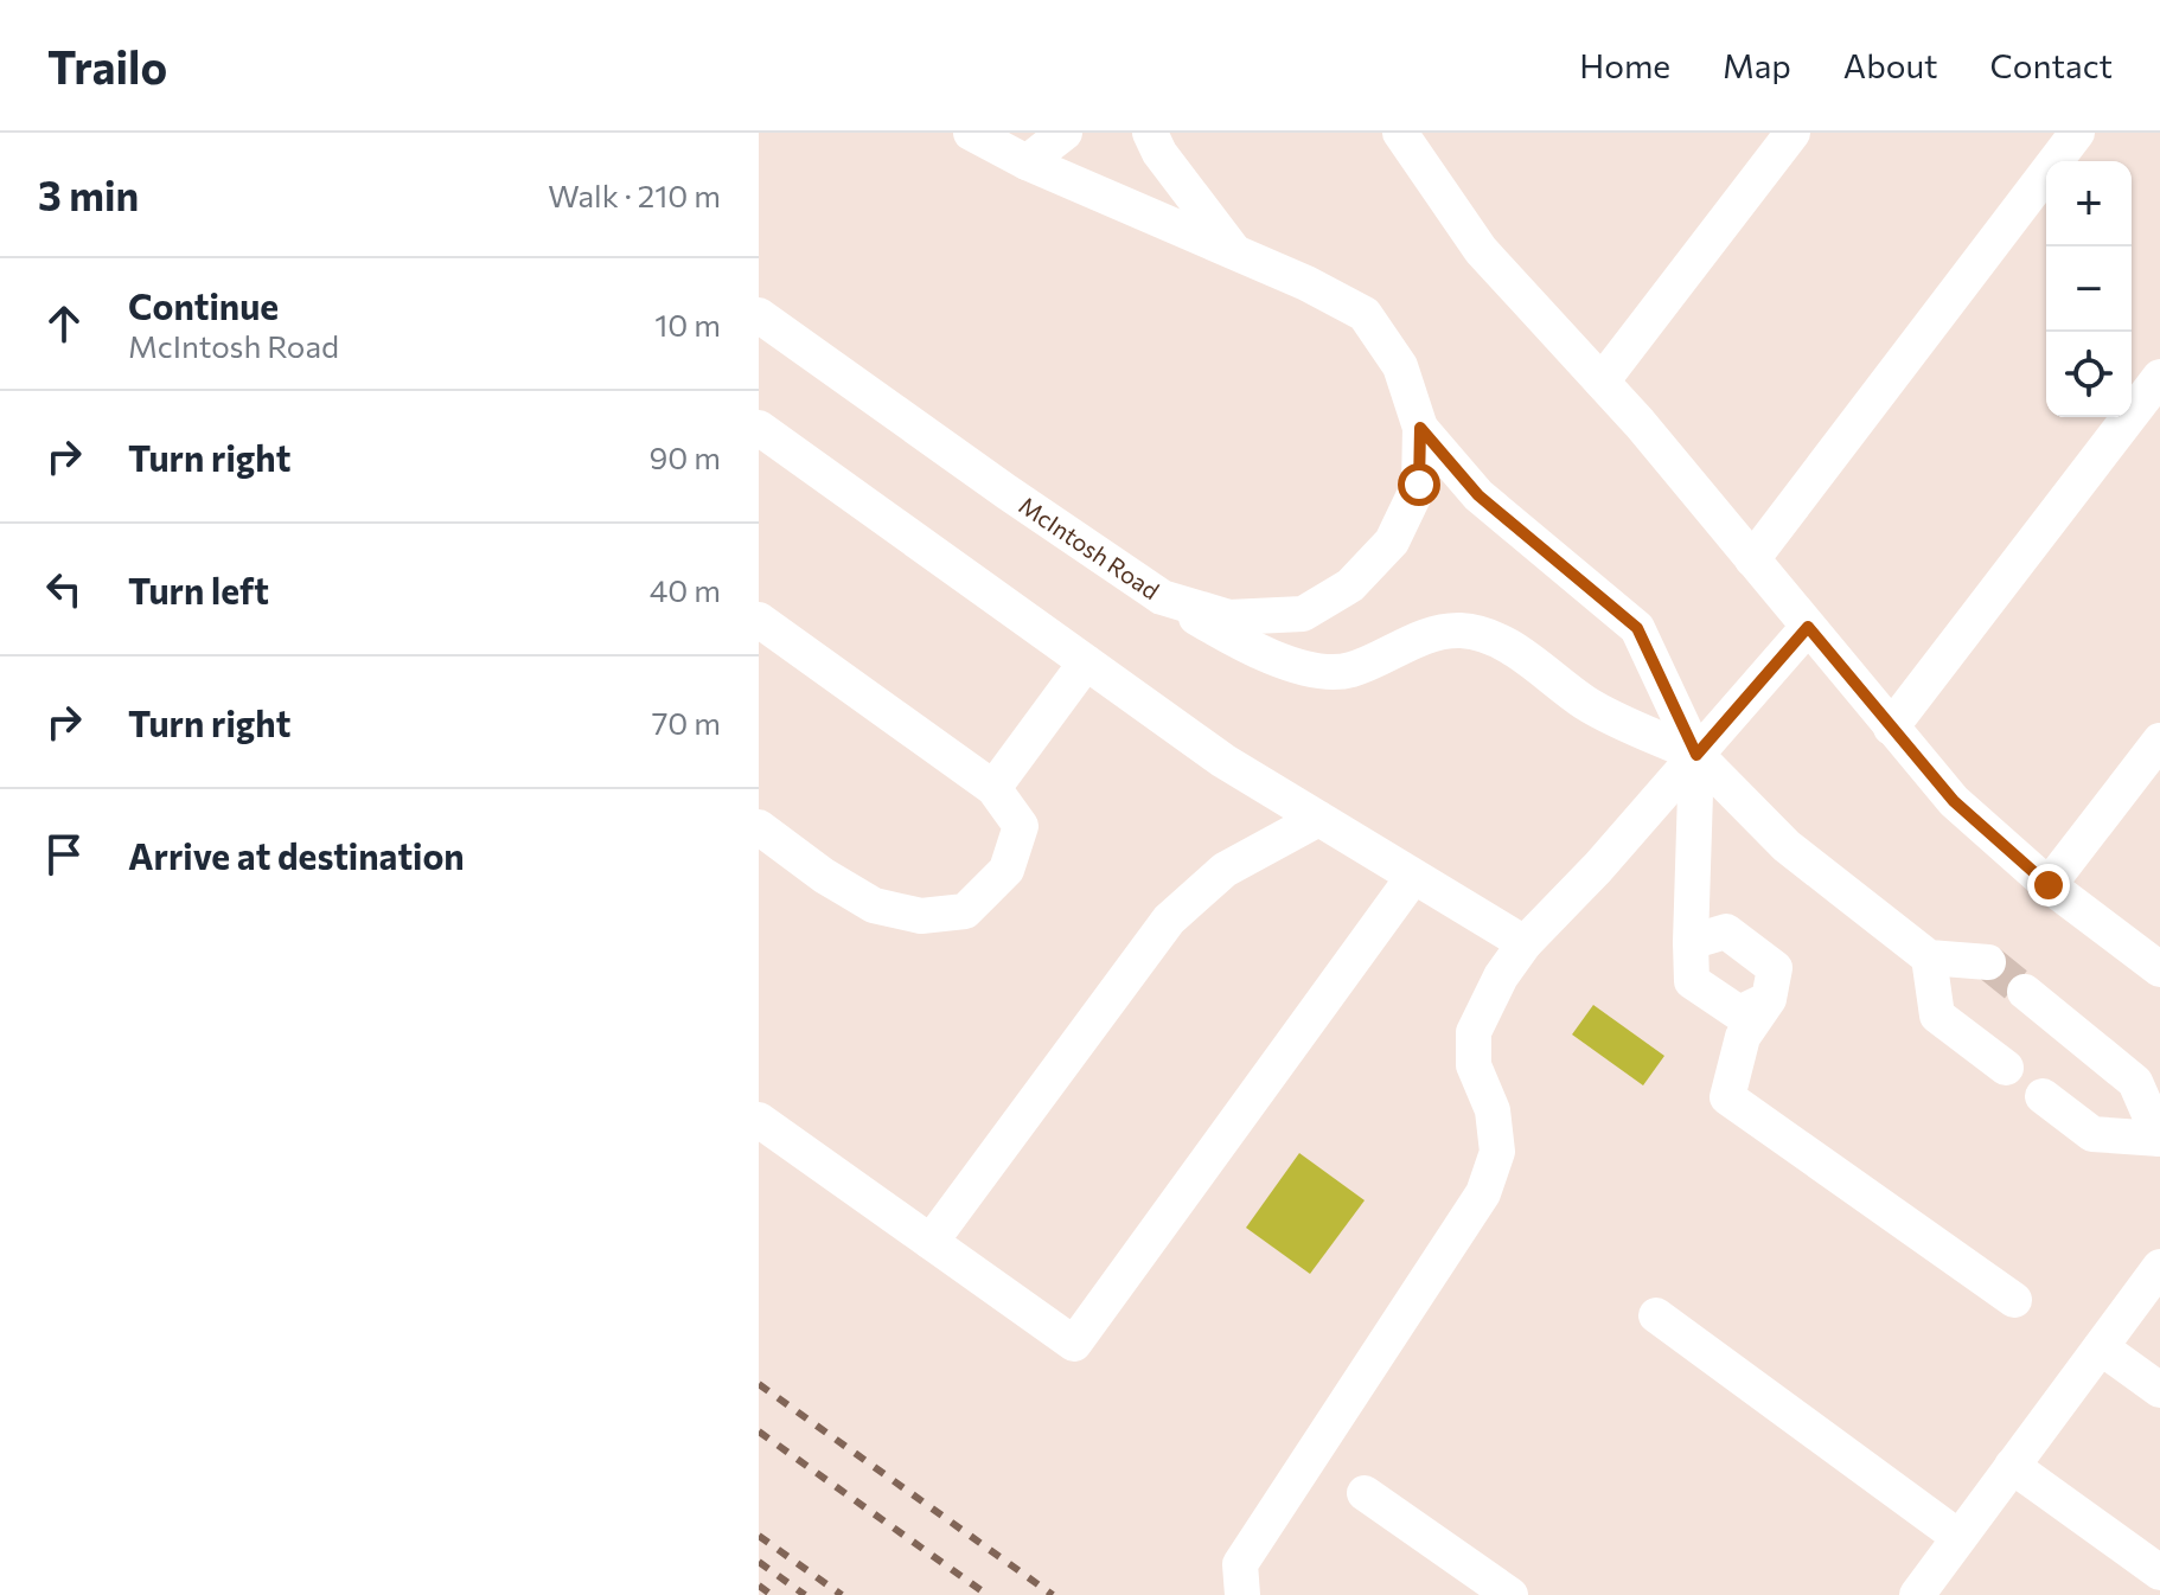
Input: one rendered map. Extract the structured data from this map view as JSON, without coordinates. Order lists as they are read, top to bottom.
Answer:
{
  "streets": {
    "street": ["McIntosh Road"]
  },
  "page": {
    "header": "Trailo",
    "nav": [
      "Home",
      "Map",
      "About",
      "Contact"
    ],
    "heading": ["3 min", "Walk · 210 m"],
    "map_buttons": ["+", "−"],
    "list": [
      ["Continue", "McIntosh Road", "10 m"],
      ["Turn right", "90 m"],
      ["Turn left", "40 m"],
      ["Turn right", "70 m"],
      "Arrive at destination"
    ]
  }
}
